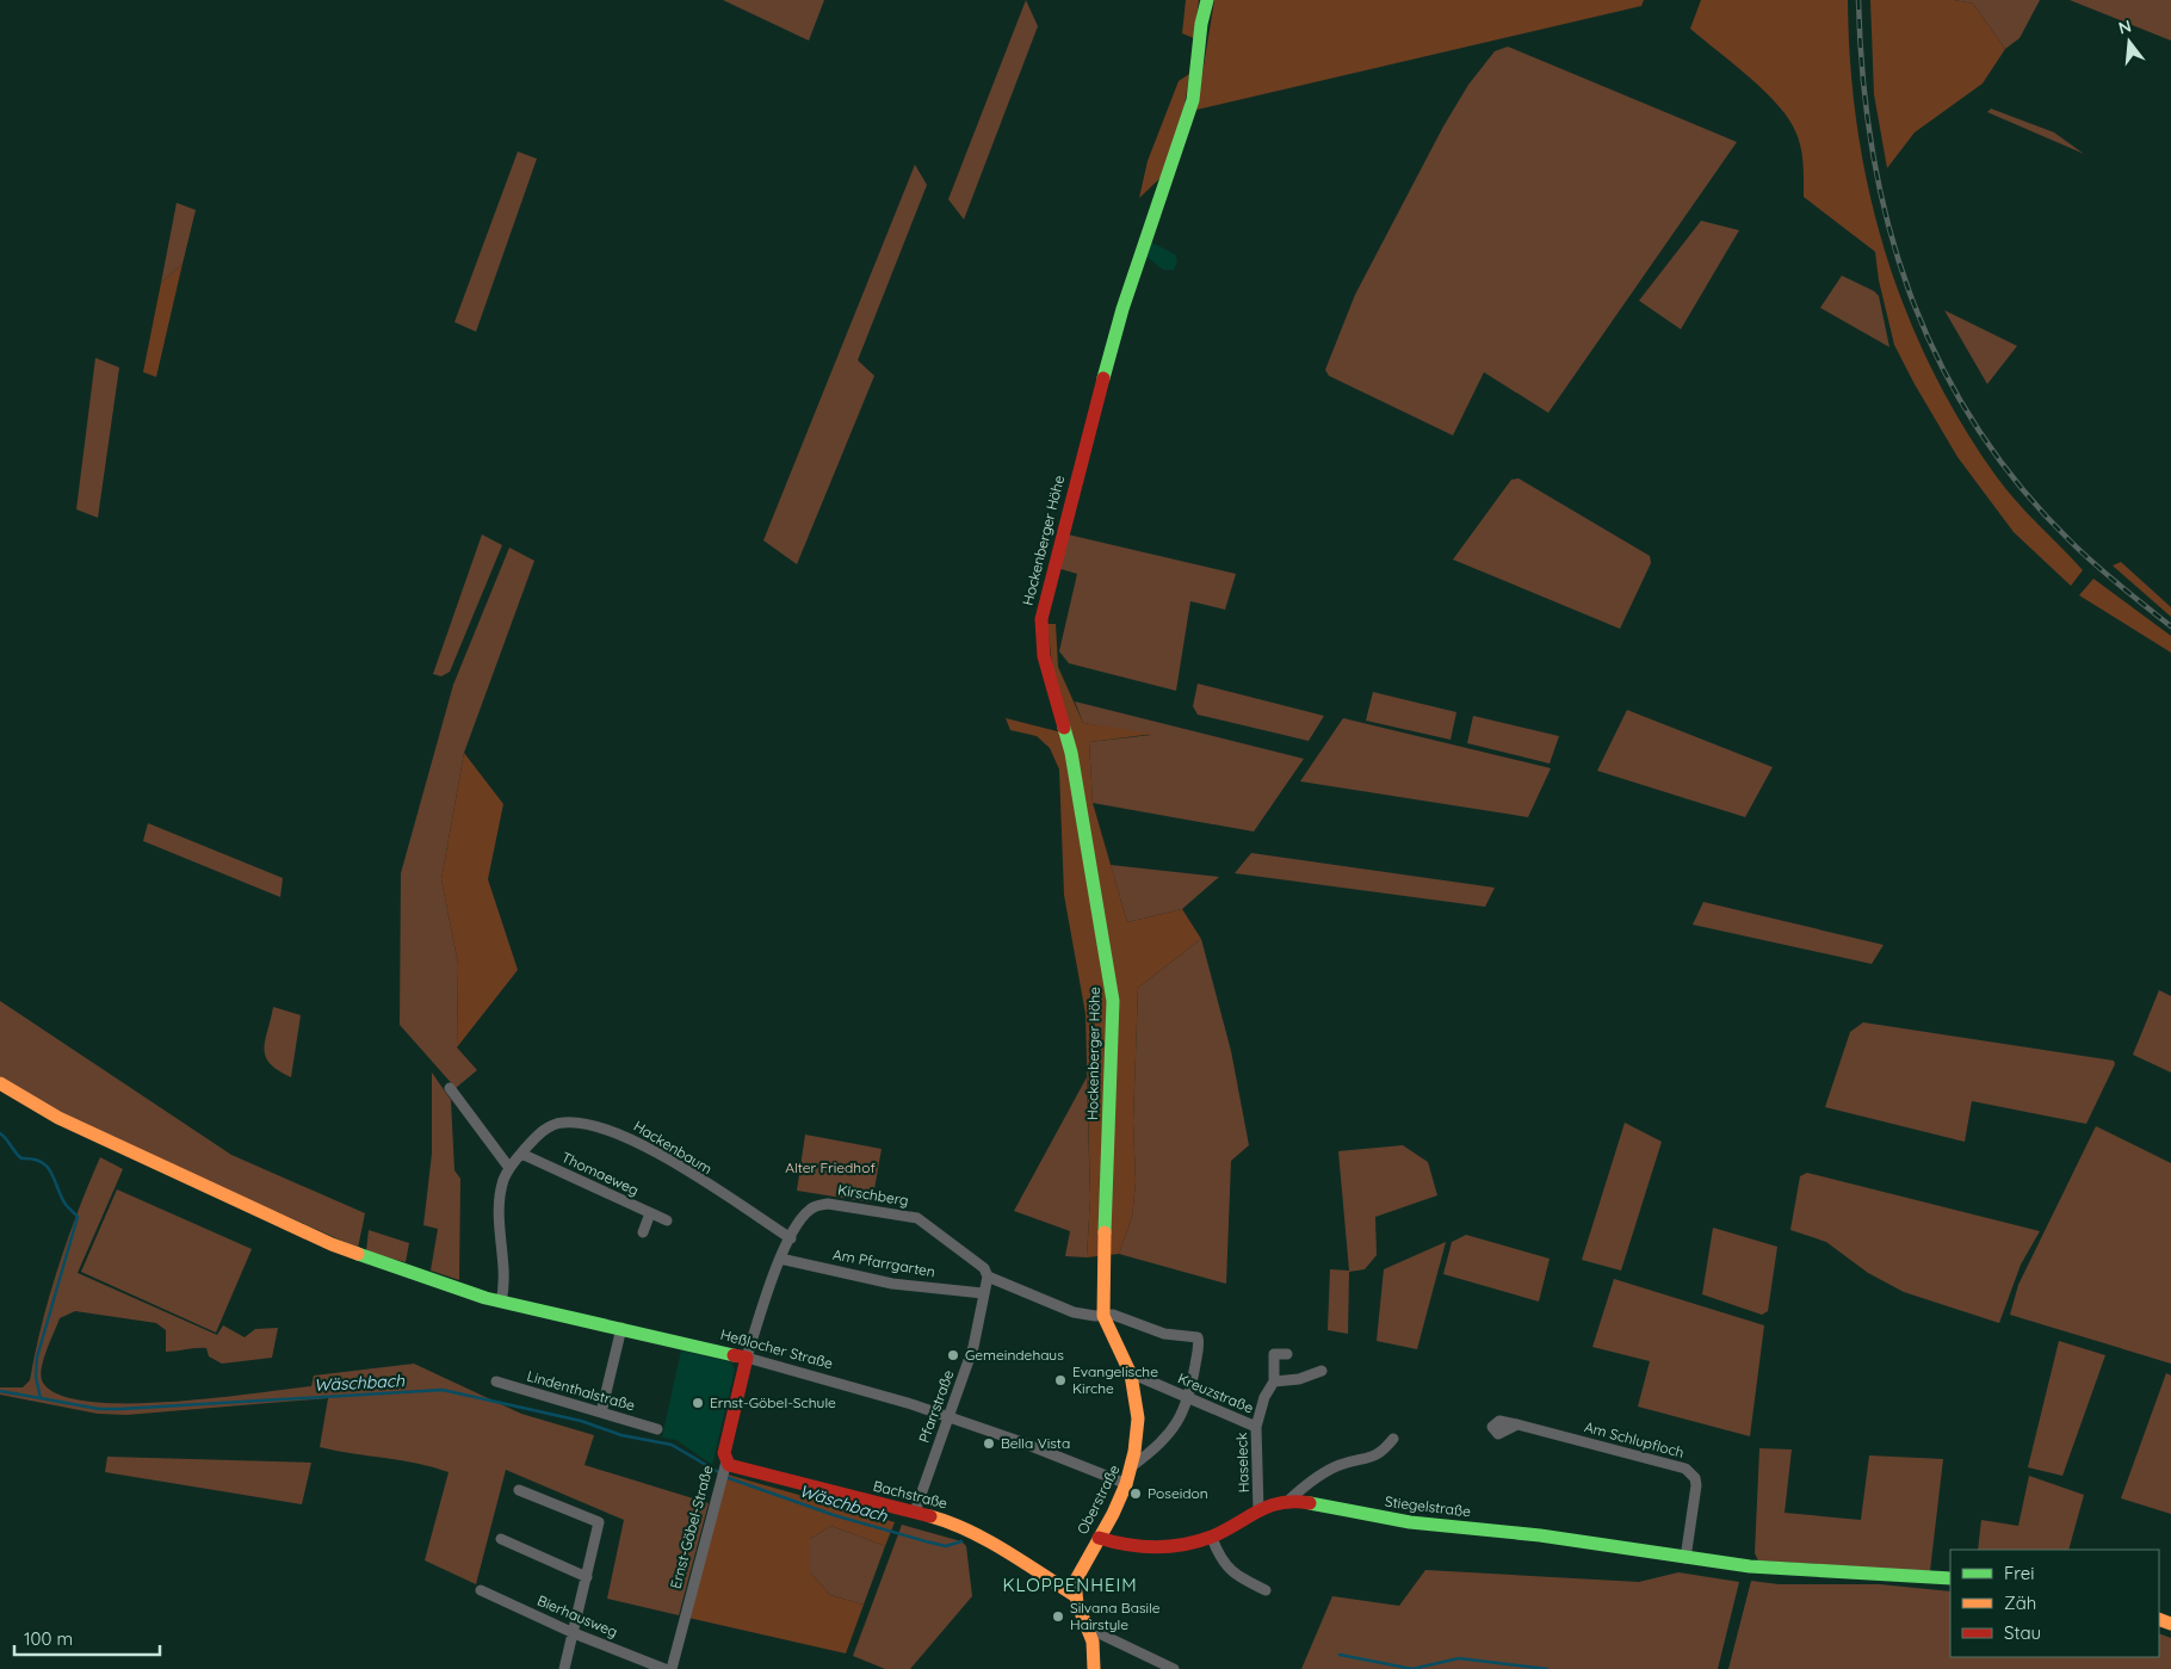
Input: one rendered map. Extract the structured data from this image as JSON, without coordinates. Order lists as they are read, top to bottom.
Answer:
{
  "streets": {
    "street": [
      "Hockenberger Höhe",
      "Hackenbaum",
      "Thomaeweg",
      "Kirschberg",
      "Am Pfarrgarten",
      "Heßlocher Straße",
      "Lindenthalstraße",
      "Kreuzstraße",
      "Pfarrstraße",
      "Am Schlupfloch",
      "Haseleck",
      "Bachstraße",
      "Oberstraße",
      "Stiegelstraße",
      "Ernst-Göbel-Straße",
      "Bierhausweg"
    ]
  },
  "crossings": [
    ["Hockenberger Höhe", "Kirschberg"],
    ["Hockenberger Höhe", "Oberstraße"],
    ["Hackenbaum", "Thomaeweg"],
    ["Hackenbaum", "Kirschberg"],
    ["Hackenbaum", "Heßlocher Straße"],
    ["Kirschberg", "Am Pfarrgarten"],
    ["Kirschberg", "Heßlocher Straße"],
    ["Kirschberg", "Kreuzstraße"],
    ["Kirschberg", "Pfarrstraße"],
    ["Kirschberg", "Oberstraße"],
    ["Kirschberg", "Ernst-Göbel-Straße"],
    ["Am Pfarrgarten", "Pfarrstraße"],
    ["Heßlocher Straße", "Pfarrstraße"],
    ["Heßlocher Straße", "Oberstraße"],
    ["Heßlocher Straße", "Ernst-Göbel-Straße"],
    ["Kreuzstraße", "Haseleck"],
    ["Kreuzstraße", "Oberstraße"],
    ["Pfarrstraße", "Bachstraße"],
    ["Am Schlupfloch", "Stiegelstraße"],
    ["Haseleck", "Stiegelstraße"],
    ["Bachstraße", "Oberstraße"],
    ["Bachstraße", "Ernst-Göbel-Straße"],
    ["Oberstraße", "Stiegelstraße"]
  ],
  "districts": ["KLOPPENHEIM"],
  "water": ["Wäschbach"],
  "parks": ["Alter Friedhof"],
  "places": [
    "Gemeindehaus",
    "Evangelische Kirche",
    "Ernst-Göbel-Schule",
    "Bella Vista",
    "Poseidon",
    "Silvana Basile Hairstyle"
  ],
  "legend": ["Frei", "Zäh", "Stau"],
  "scale_bar": "100 m",
  "north": "top"
}
